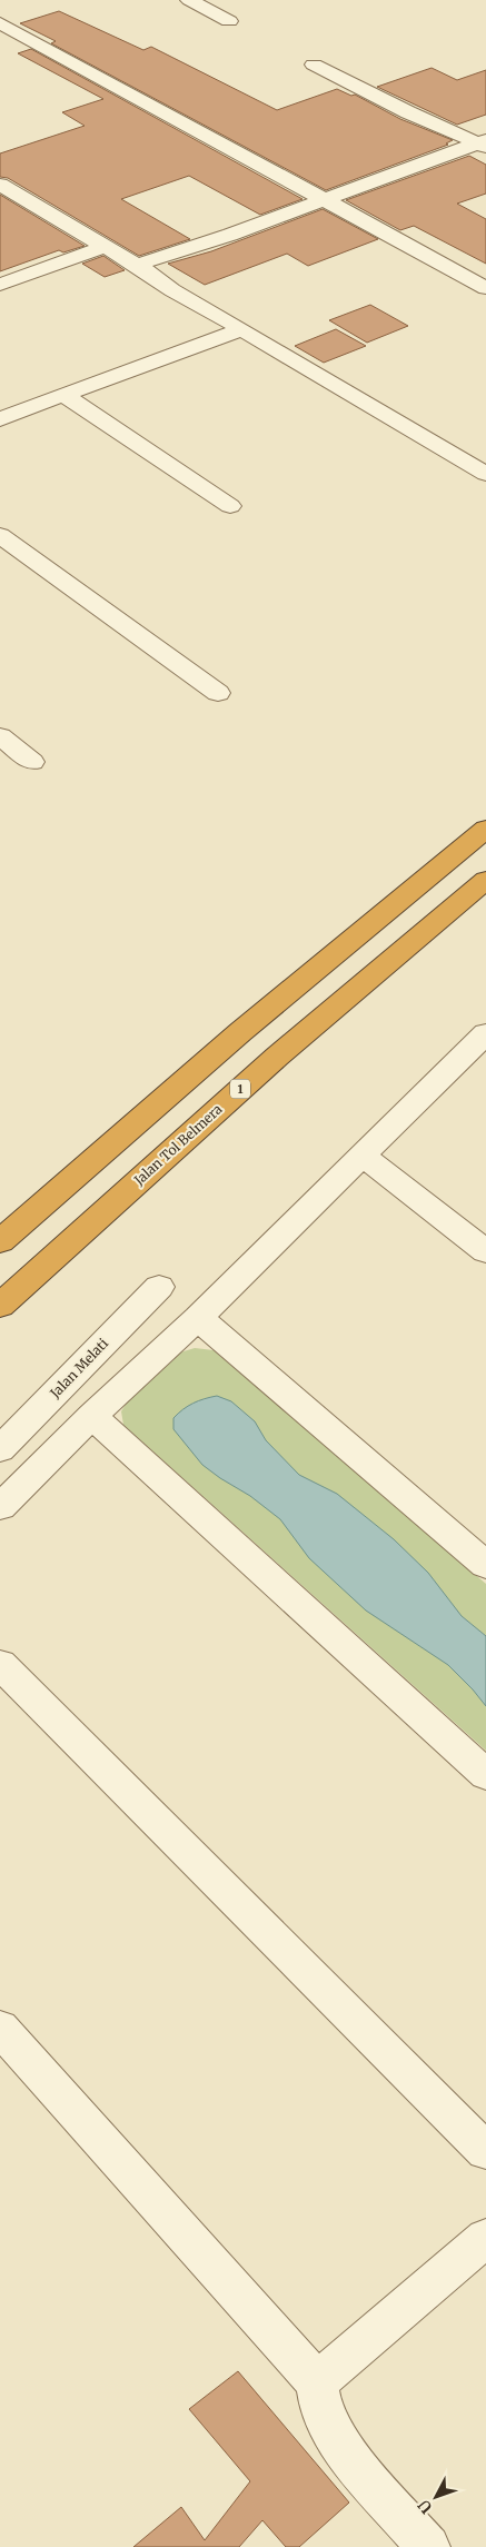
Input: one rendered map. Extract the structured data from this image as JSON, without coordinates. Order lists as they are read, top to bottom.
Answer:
{
  "streets": {
    "highway": ["1", "Jalan Tol Belmera"],
    "street": ["Jalan Melati"]
  },
  "north": "bottom left"
}
